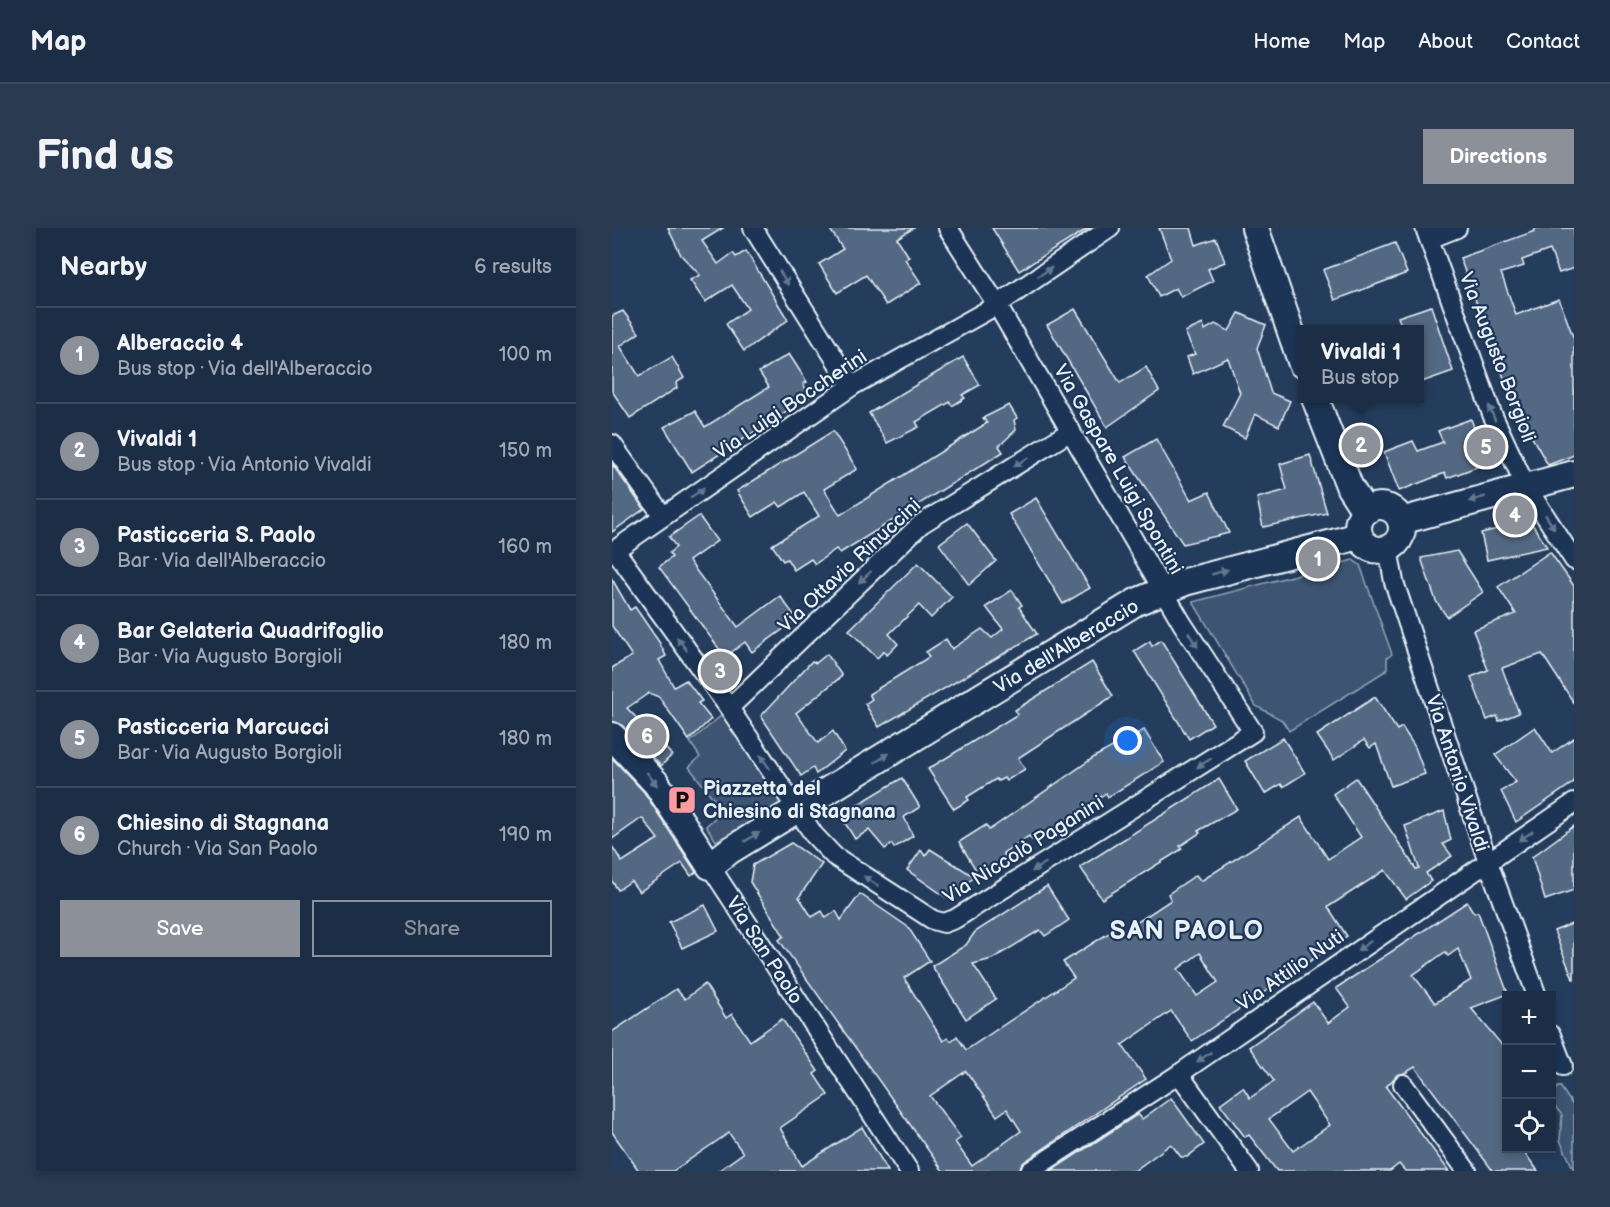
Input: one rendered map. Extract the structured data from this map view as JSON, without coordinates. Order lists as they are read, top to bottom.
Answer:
{
  "streets": {
    "street": [
      "Via Augusto Borgioli",
      "Via Luigi Boccherini",
      "Via Gaspare Luigi Spontini",
      "Via Ottavio Rinuccini",
      "Via dell'Alberaccio",
      "Via Antonio Vivaldi",
      "Via Niccolò Paganini",
      "Via San Paolo",
      "Via Attilio Nuti"
    ]
  },
  "crossings": [
    ["Via Luigi Boccherini", "Via Gaspare Luigi Spontini"],
    ["Via Gaspare Luigi Spontini", "Via Ottavio Rinuccini"],
    ["Via Gaspare Luigi Spontini", "Via dell'Alberaccio"],
    ["Via Gaspare Luigi Spontini", "Via Niccolò Paganini"],
    ["Via dell'Alberaccio", "Via Niccolò Paganini"],
    ["Via dell'Alberaccio", "Via San Paolo"],
    ["Via Antonio Vivaldi", "Via Attilio Nuti"]
  ],
  "one_way": [
    "Via Luigi Boccherini",
    "Via Ottavio Rinuccini",
    "Via dell'Alberaccio",
    "Via Niccolò Paganini",
    "Via Attilio Nuti"
  ],
  "districts": ["SAN PAOLO"],
  "places": {
    "parking": ["Piazzetta del Chiesino di Stagnana"]
  },
  "page": {
    "header": "Map",
    "nav": [
      "Home",
      "Map",
      "About",
      "Contact"
    ],
    "buttons": [
      "Directions",
      ["Save", "Share"]
    ],
    "title": "Find us",
    "heading": ["Nearby", "6 results"],
    "list": [
      {
        "mark": "1",
        "name": "Alberaccio 4",
        "note": "Bus stop · Via dell'Alberaccio",
        "value": "100 m"
      },
      {
        "mark": "2",
        "name": "Vivaldi 1",
        "note": "Bus stop · Via Antonio Vivaldi",
        "value": "150 m"
      },
      {
        "mark": "3",
        "name": "Pasticceria S. Paolo",
        "note": "Bar · Via dell'Alberaccio",
        "value": "160 m"
      },
      {
        "mark": "4",
        "name": "Bar Gelateria Quadrifoglio",
        "note": "Bar · Via Augusto Borgioli",
        "value": "180 m"
      },
      {
        "mark": "5",
        "name": "Pasticceria Marcucci",
        "note": "Bar · Via Augusto Borgioli",
        "value": "180 m"
      },
      {
        "mark": "6",
        "name": "Chiesino di Stagnana",
        "note": "Church · Via San Paolo",
        "value": "190 m"
      }
    ],
    "popup": ["Vivaldi 1", "Bus stop"],
    "pins": [
      "2",
      "5",
      "4",
      "1",
      "3",
      "6"
    ],
    "map_buttons": ["+", "−"]
  }
}
